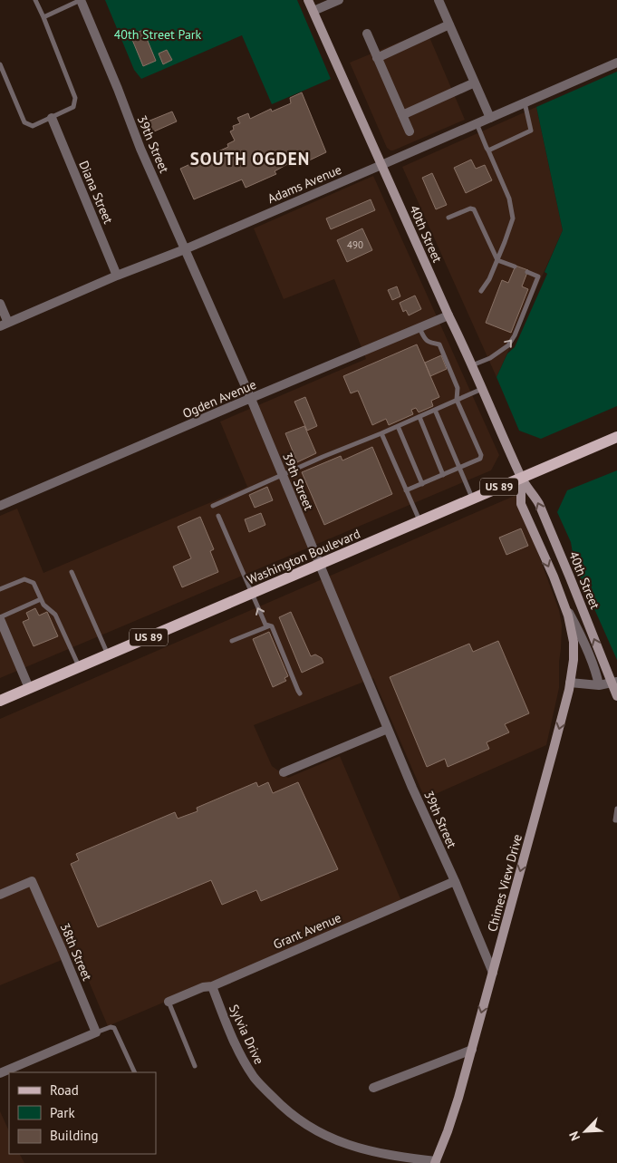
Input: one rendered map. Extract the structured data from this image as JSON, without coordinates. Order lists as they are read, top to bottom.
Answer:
{
  "streets": {
    "main road": [
      "40th Street",
      "US 89",
      "Washington Boulevard",
      "Chimes View Drive"
    ],
    "street": [
      "39th Street",
      "Adams Avenue",
      "Diana Street",
      "Ogden Avenue",
      "Grant Avenue",
      "38th Street",
      "Sylvia Drive"
    ]
  },
  "crossings": [
    ["39th Street", "Adams Avenue"],
    ["39th Street", "Ogden Avenue"],
    ["39th Street", "Washington Boulevard"],
    ["39th Street", "Chimes View Drive"],
    ["39th Street", "Grant Avenue"],
    ["Adams Avenue", "Diana Street"],
    ["Adams Avenue", "40th Street"],
    ["40th Street", "Ogden Avenue"],
    ["40th Street", "Washington Boulevard"],
    ["40th Street", "Chimes View Drive"],
    ["Chimes View Drive", "Sylvia Drive"],
    ["Grant Avenue", "Sylvia Drive"]
  ],
  "one_way": ["Chimes View Drive"],
  "districts": ["SOUTH OGDEN"],
  "parks": ["40th Street Park"],
  "house_numbers": ["490"],
  "legend": ["Road", "Park", "Building"],
  "north": "bottom left"
}
